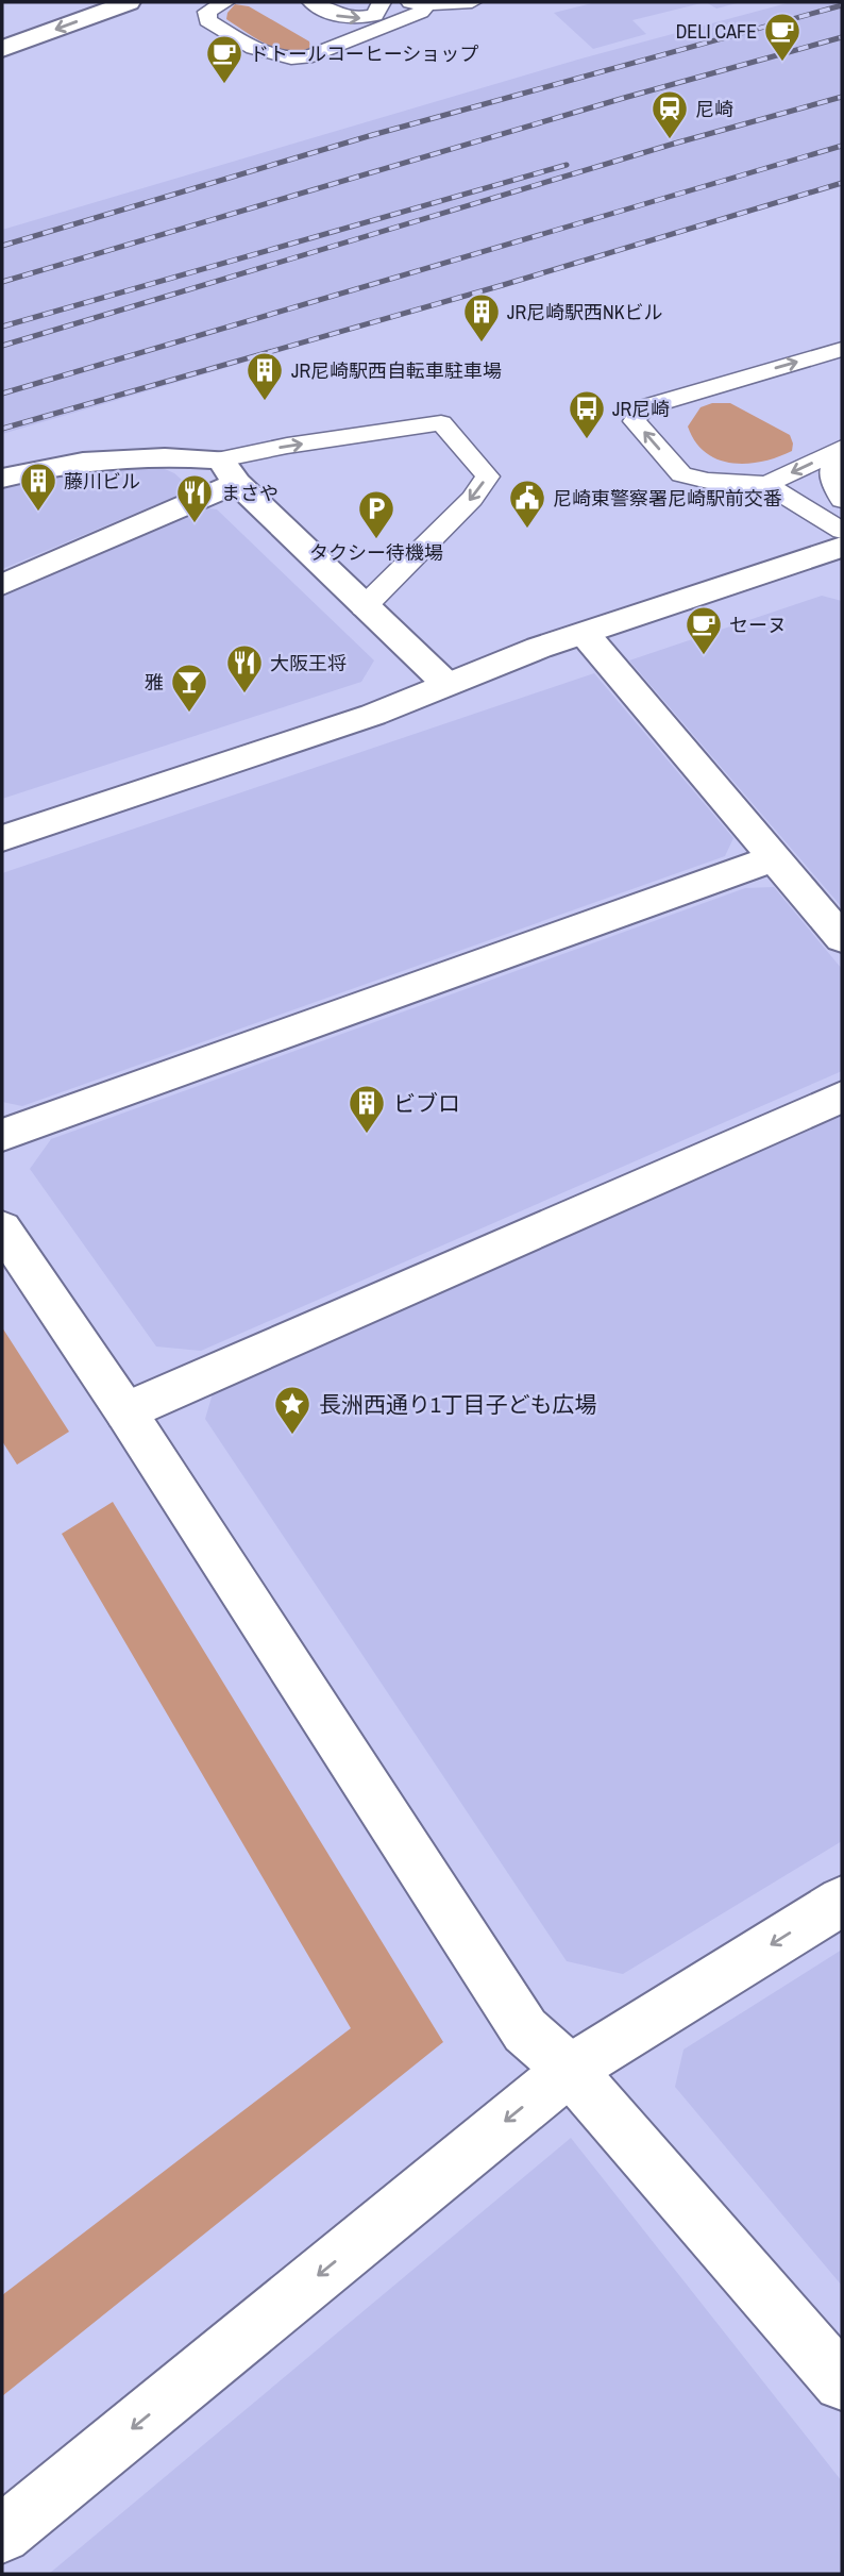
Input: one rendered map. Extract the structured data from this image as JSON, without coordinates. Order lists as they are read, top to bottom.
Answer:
{
  "places": {
    "cafe": ["DELI CAFE", "ドトールコーヒーショップ", "セーヌ"],
    "station": ["尼崎"],
    "building": [
      "JR尼崎駅西NKビル",
      "JR尼崎駅西自転車駐車場",
      "藤川ビル",
      "ビブロ"
    ],
    "bus stop": ["JR尼崎"],
    "restaurant": ["まさや", "大阪王将"],
    "public building": ["尼崎東警察署尼崎駅前交番"],
    "parking": ["タクシー待機場"],
    "bar": ["雅"],
    "place": ["長洲西通り1丁目子ども広場"]
  }
}
